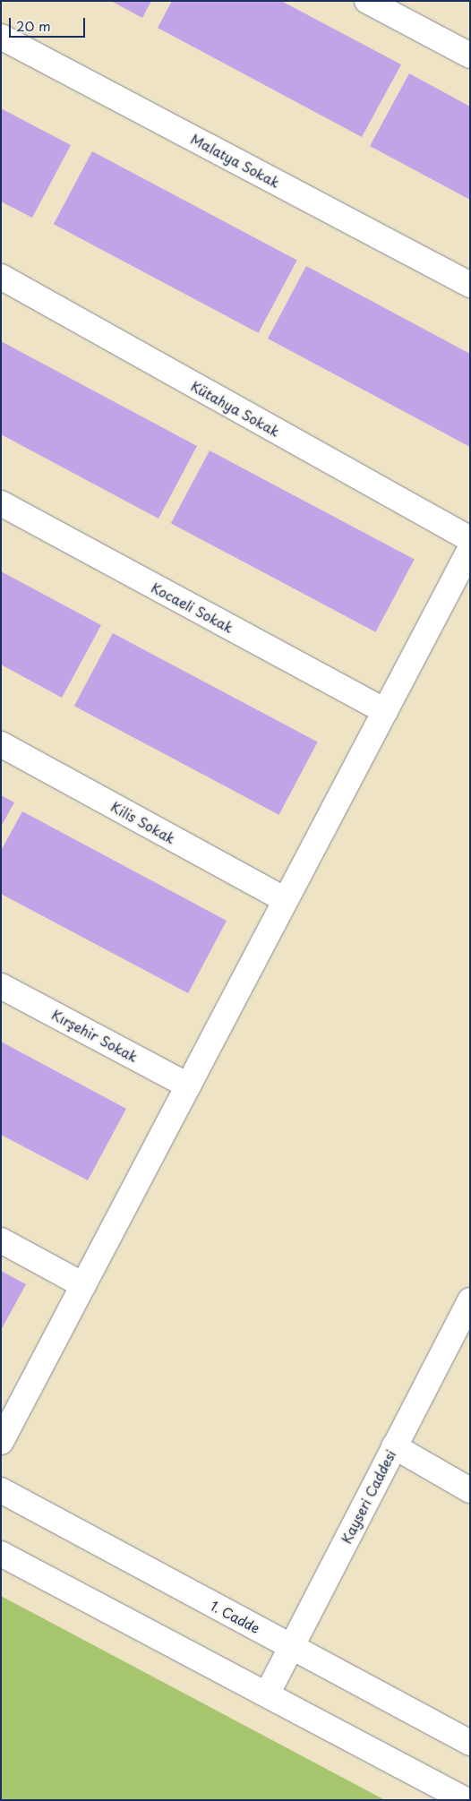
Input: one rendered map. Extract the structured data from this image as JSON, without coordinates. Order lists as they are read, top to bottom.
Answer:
{
  "streets": {
    "street": [
      "Malatya Sokak",
      "Kütahya Sokak",
      "Kocaeli Sokak",
      "Kilis Sokak",
      "Kırşehir Sokak",
      "Kayseri Caddesi",
      "1. Cadde"
    ]
  },
  "crossings": [
    ["Kayseri Caddesi", "1. Cadde"]
  ],
  "scale_bar": "20 m"
}
